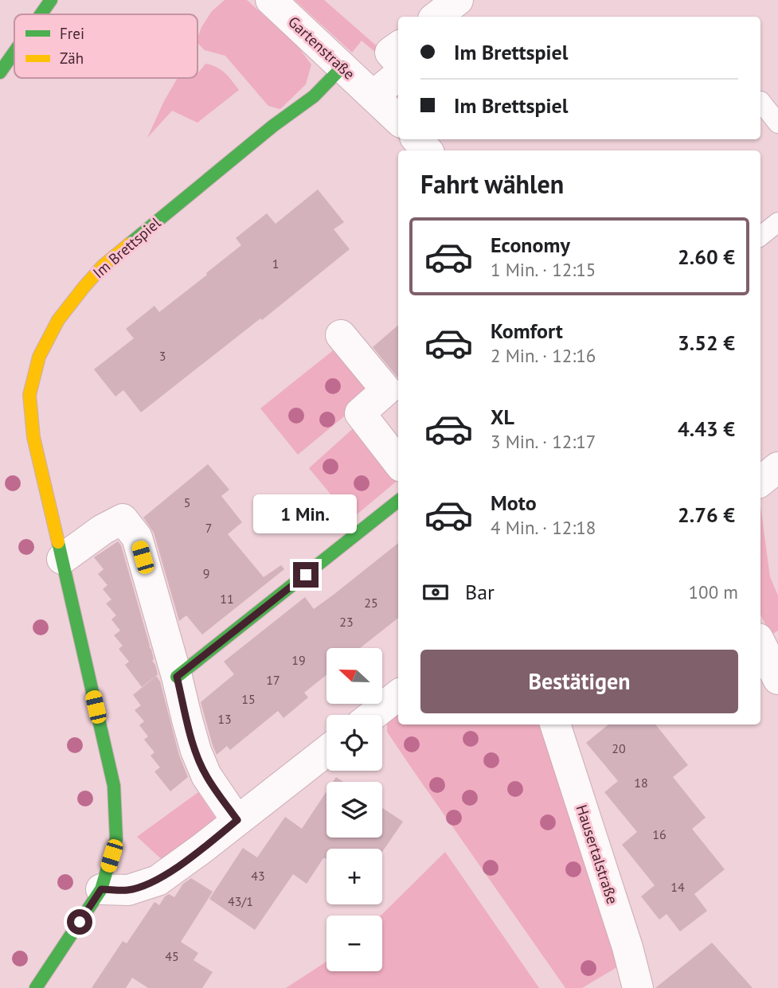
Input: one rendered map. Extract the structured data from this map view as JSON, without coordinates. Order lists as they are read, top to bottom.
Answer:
{
  "streets": {
    "street": ["Gartenstraße", "Im Brettspiel", "Hausertalstraße"]
  },
  "crossings": [
    ["Gartenstraße", "Im Brettspiel"]
  ],
  "house_numbers": [
    "1",
    "3",
    "5",
    "7",
    "9",
    "11",
    "25",
    "23",
    "19",
    "17",
    "15",
    "13",
    "20",
    "18",
    "16",
    "43",
    "14",
    "43/1",
    "45"
  ],
  "legend": ["Frei", "Zäh"],
  "north": "left",
  "page": {
    "banner": ["Im Brettspiel", "Im Brettspiel"],
    "heading": "Fahrt wählen",
    "list": [
      {
        "name": "Economy",
        "note": "1 Min. · 12:15",
        "value": "2.60 €"
      },
      {
        "name": "Komfort",
        "note": "2 Min. · 12:16",
        "value": "3.52 €"
      },
      {
        "name": "XL",
        "note": "3 Min. · 12:17",
        "value": "4.43 €"
      },
      {
        "name": "Moto",
        "note": "4 Min. · 12:18",
        "value": "2.76 €"
      }
    ],
    "bubble": "1 Min.",
    "pay": ["Bar", "100 m"],
    "buttons": "Bestätigen",
    "map_buttons": ["+", "−"]
  }
}
